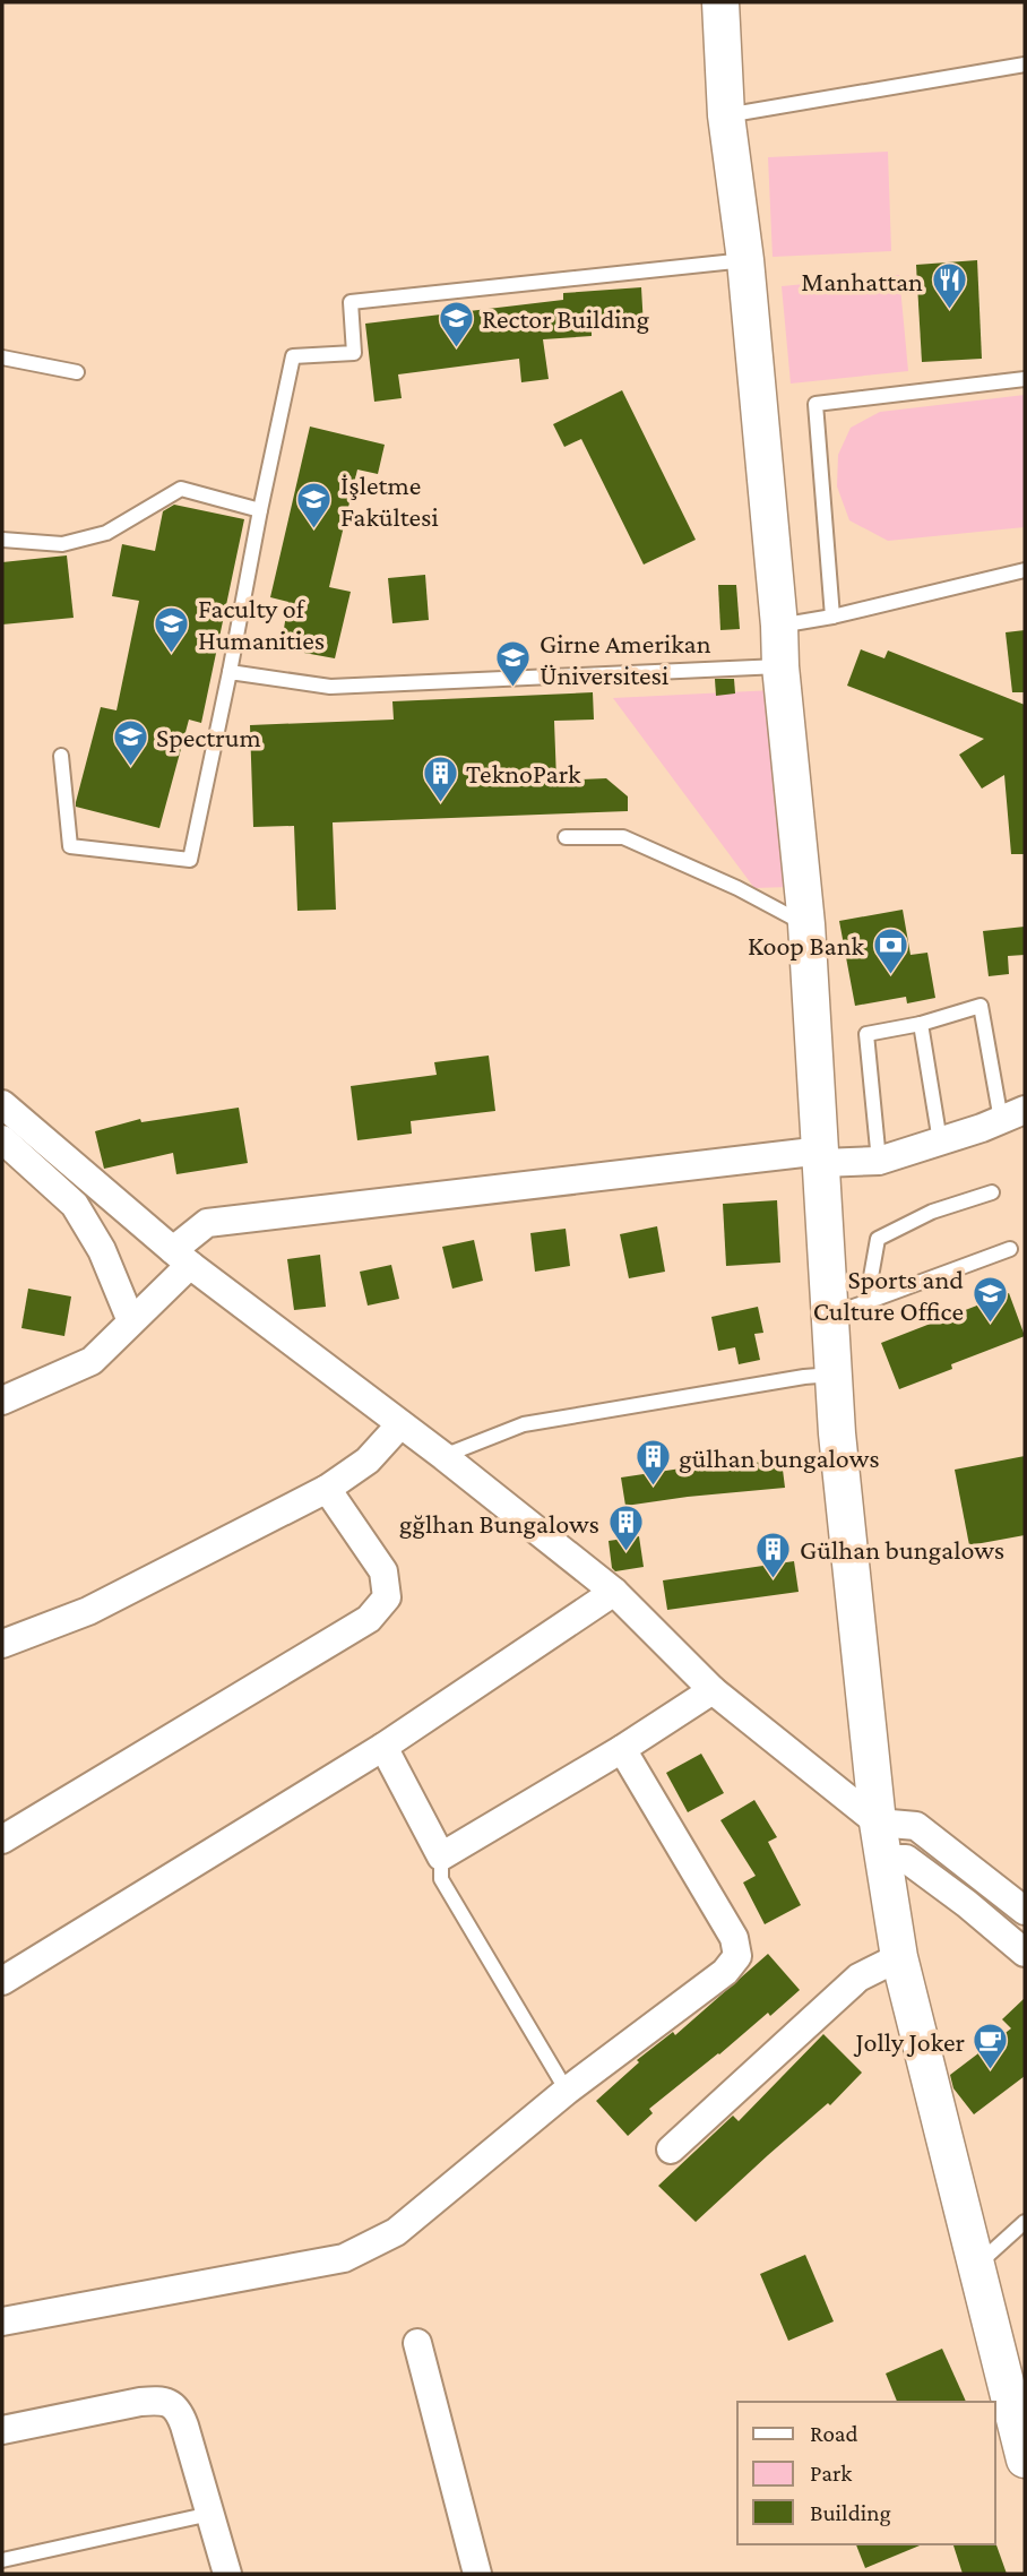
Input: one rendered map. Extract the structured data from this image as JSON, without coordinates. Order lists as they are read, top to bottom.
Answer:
{
  "places": {
    "restaurant": ["Manhattan"],
    "school or university": [
      "Rector Building",
      "İşletme Fakültesi",
      "Faculty of Humanities",
      "Girne Amerikan Üniversitesi",
      "Spectrum",
      "Sports and Culture Office"
    ],
    "building": [
      "TeknoPark",
      "gülhan bungalows",
      "gğlhan Bungalows",
      "Gülhan bungalows"
    ],
    "bank": ["Koop Bank"],
    "cafe": ["Jolly Joker"]
  },
  "legend": ["Road", "Park", "Building"]
}
